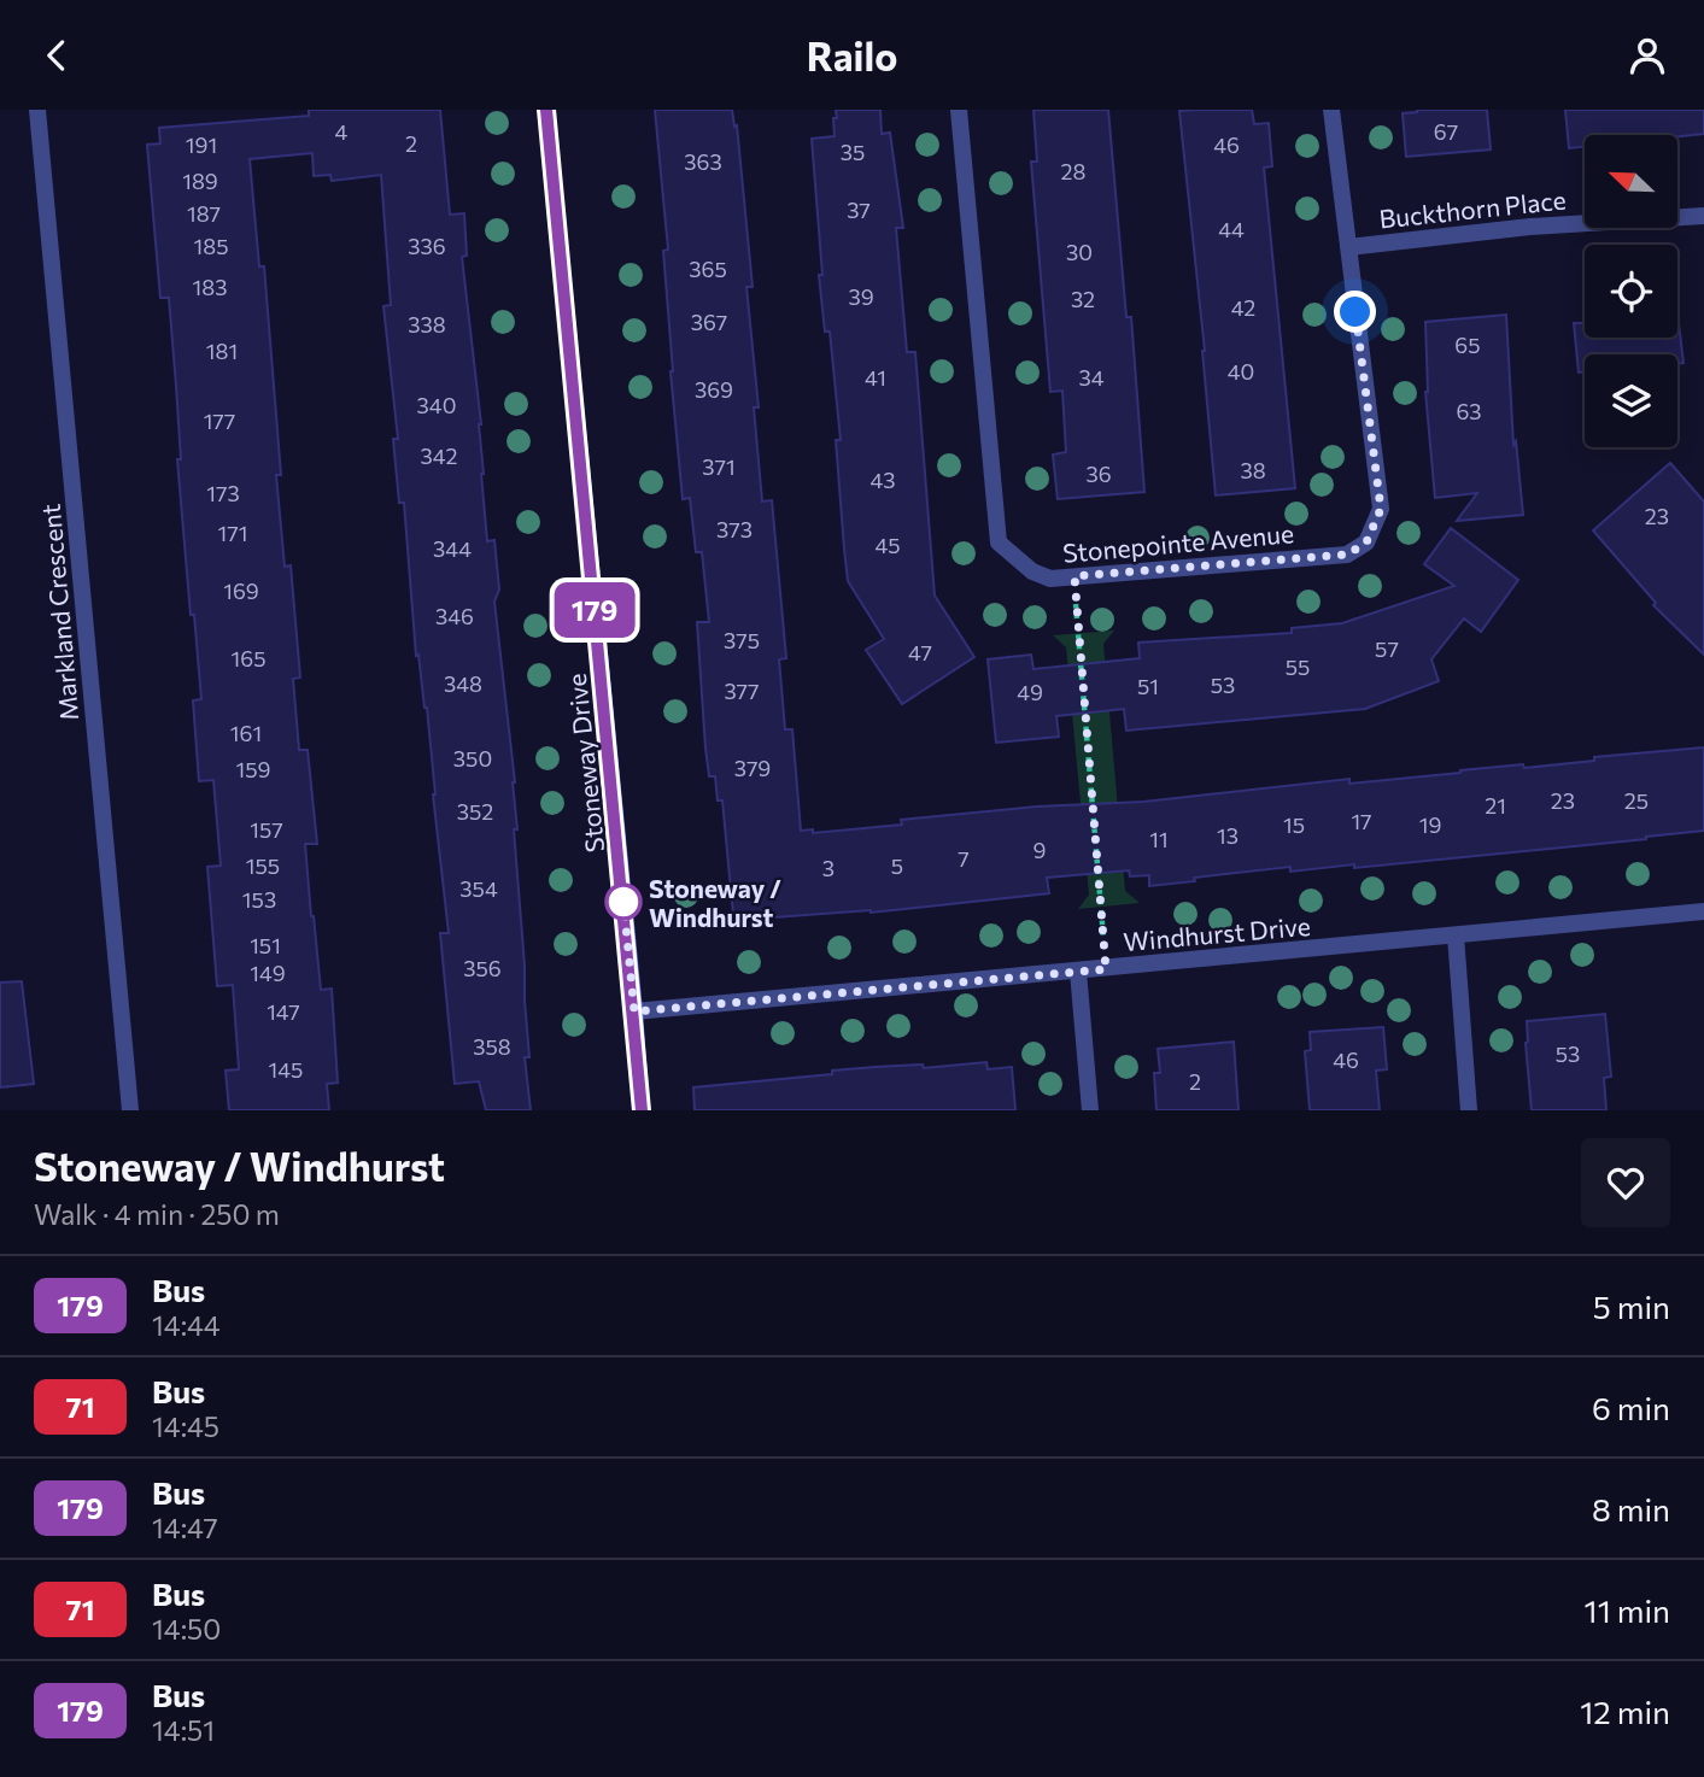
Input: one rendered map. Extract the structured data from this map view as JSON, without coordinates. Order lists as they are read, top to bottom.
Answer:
{
  "streets": {
    "street": [
      "Buckthorn Place",
      "Stonepointe Avenue",
      "Markland Crescent",
      "Stoneway Drive",
      "Windhurst Drive"
    ]
  },
  "crossings": [
    ["Buckthorn Place", "Stonepointe Avenue"],
    ["Stoneway Drive", "Windhurst Drive"]
  ],
  "places": ["Stoneway / Windhurst"],
  "lines": ["bus line 179"],
  "house_numbers": [
    "4",
    "67",
    "2",
    "191",
    "46",
    "35",
    "363",
    "28",
    "189",
    "37",
    "187",
    "44",
    "185",
    "336",
    "30",
    "365",
    "183",
    "39",
    "32",
    "42",
    "367",
    "338",
    "65",
    "181",
    "40",
    "41",
    "34",
    "369",
    "340",
    "63",
    "177",
    "342",
    "371",
    "38",
    "36",
    "43",
    "173",
    "23",
    "373",
    "171",
    "45",
    "344",
    "169",
    "346",
    "375",
    "57",
    "47",
    "165",
    "55",
    "348",
    "53",
    "51",
    "377",
    "49",
    "161",
    "350",
    "379",
    "159",
    "23",
    "25",
    "21",
    "352",
    "17",
    "15",
    "19",
    "157",
    "13",
    "11",
    "9",
    "7",
    "155",
    "5",
    "3",
    "354",
    "153",
    "151",
    "356",
    "149",
    "147",
    "358",
    "53",
    "46",
    "145",
    "2"
  ],
  "north": "top left",
  "page": {
    "header": "Railo",
    "on_map": "179",
    "heading": ["Stoneway / Windhurst", "Walk · 4 min · 250 m"],
    "list": [
      {
        "mark": "179",
        "name": "Bus",
        "note": "14:44",
        "value": "5 min"
      },
      {
        "mark": "71",
        "name": "Bus",
        "note": "14:45",
        "value": "6 min"
      },
      {
        "mark": "179",
        "name": "Bus",
        "note": "14:47",
        "value": "8 min"
      },
      {
        "mark": "71",
        "name": "Bus",
        "note": "14:50",
        "value": "11 min"
      },
      {
        "mark": "179",
        "name": "Bus",
        "note": "14:51",
        "value": "12 min"
      }
    ]
  }
}
